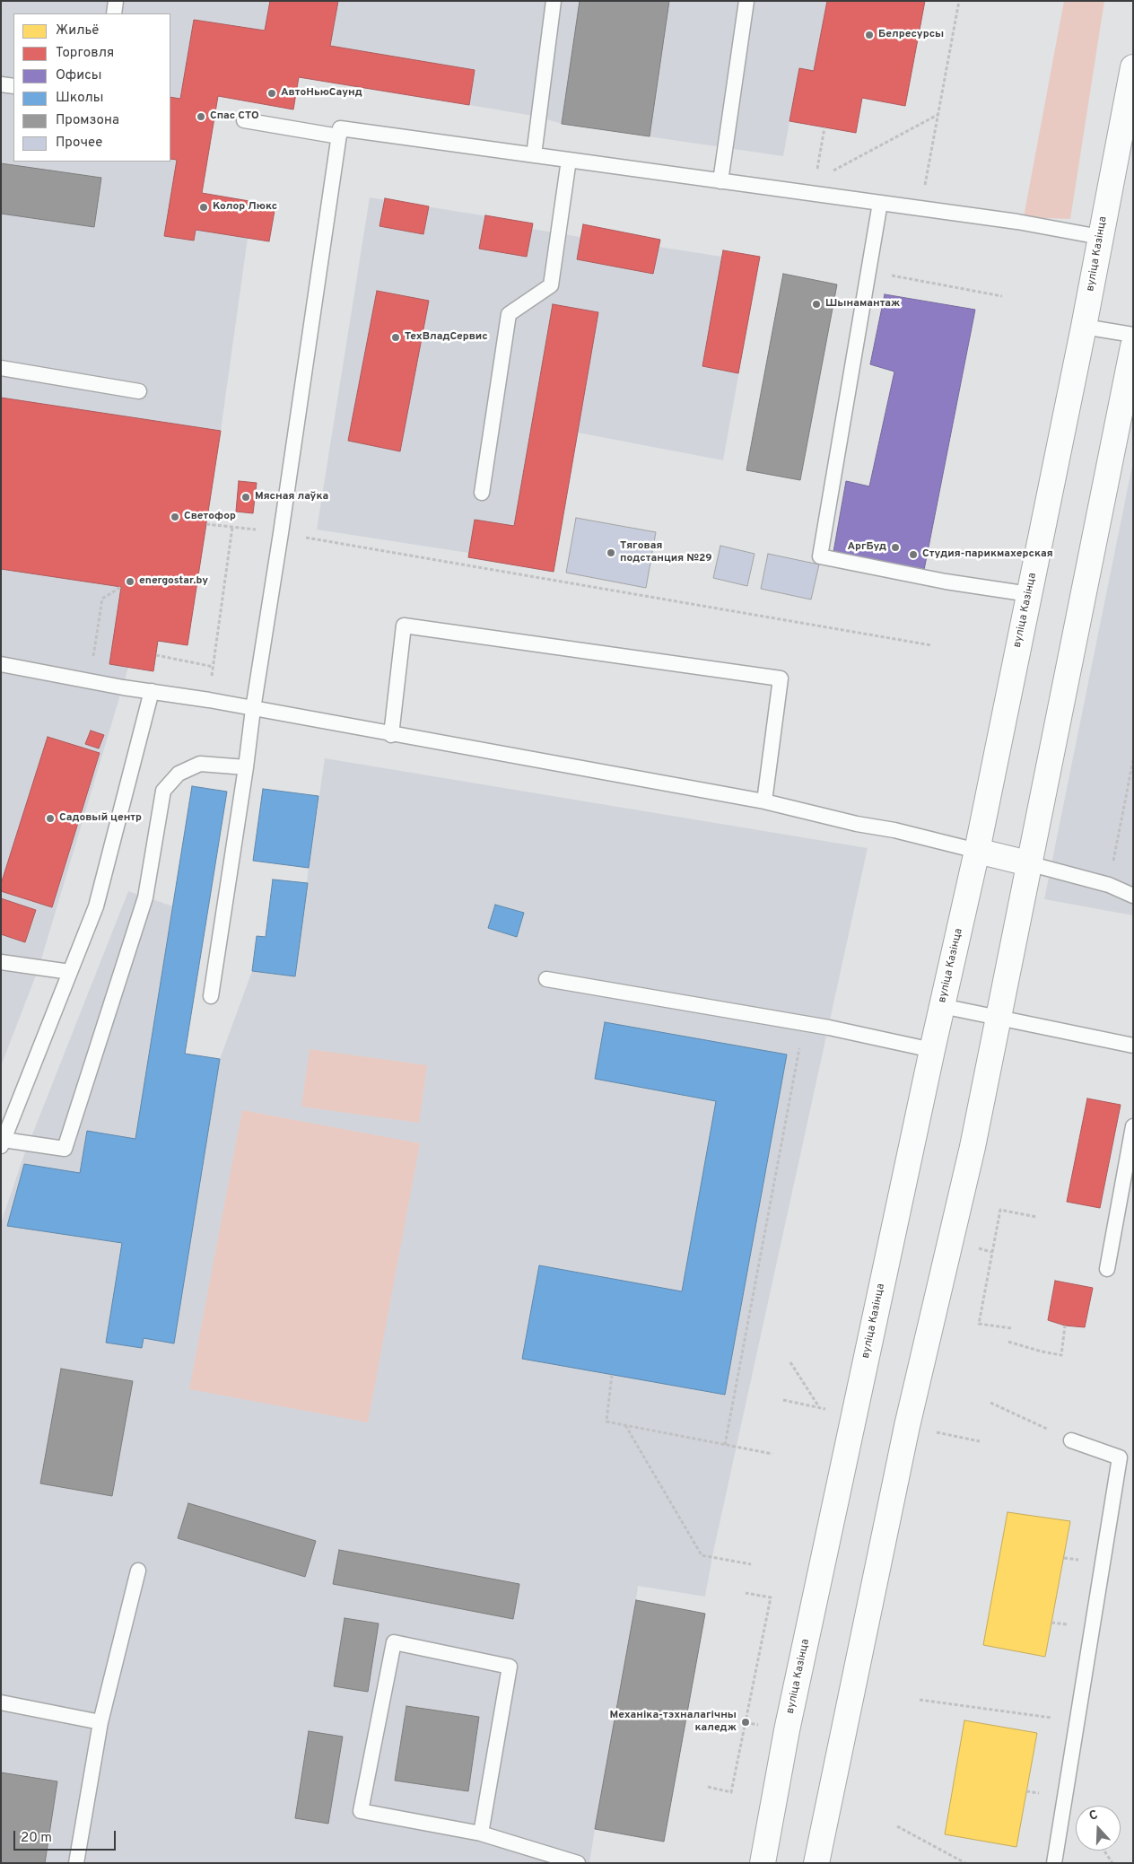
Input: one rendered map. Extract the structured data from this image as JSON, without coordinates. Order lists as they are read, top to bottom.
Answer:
{
  "streets": {
    "main road": ["вуліца Казінца"]
  },
  "places": [
    "Белресурсы",
    "АвтоНьюСаунд",
    "Спас СТО",
    "Колор Люкс",
    "Шынамантаж",
    "ТехВладСервис",
    "Мясная лаўка",
    "Светофор",
    "АргБуд",
    "Тяговая подстанция №29",
    "Студия-парикмахерская",
    "energostar.by",
    "Садовый центр",
    "Механіка-тэхналагічны каледж"
  ],
  "legend": [
    "Жильё",
    "Торговля",
    "Офисы",
    "Школы",
    "Промзона",
    "Прочее"
  ],
  "scale_bar": "20 m",
  "north": "top"
}
